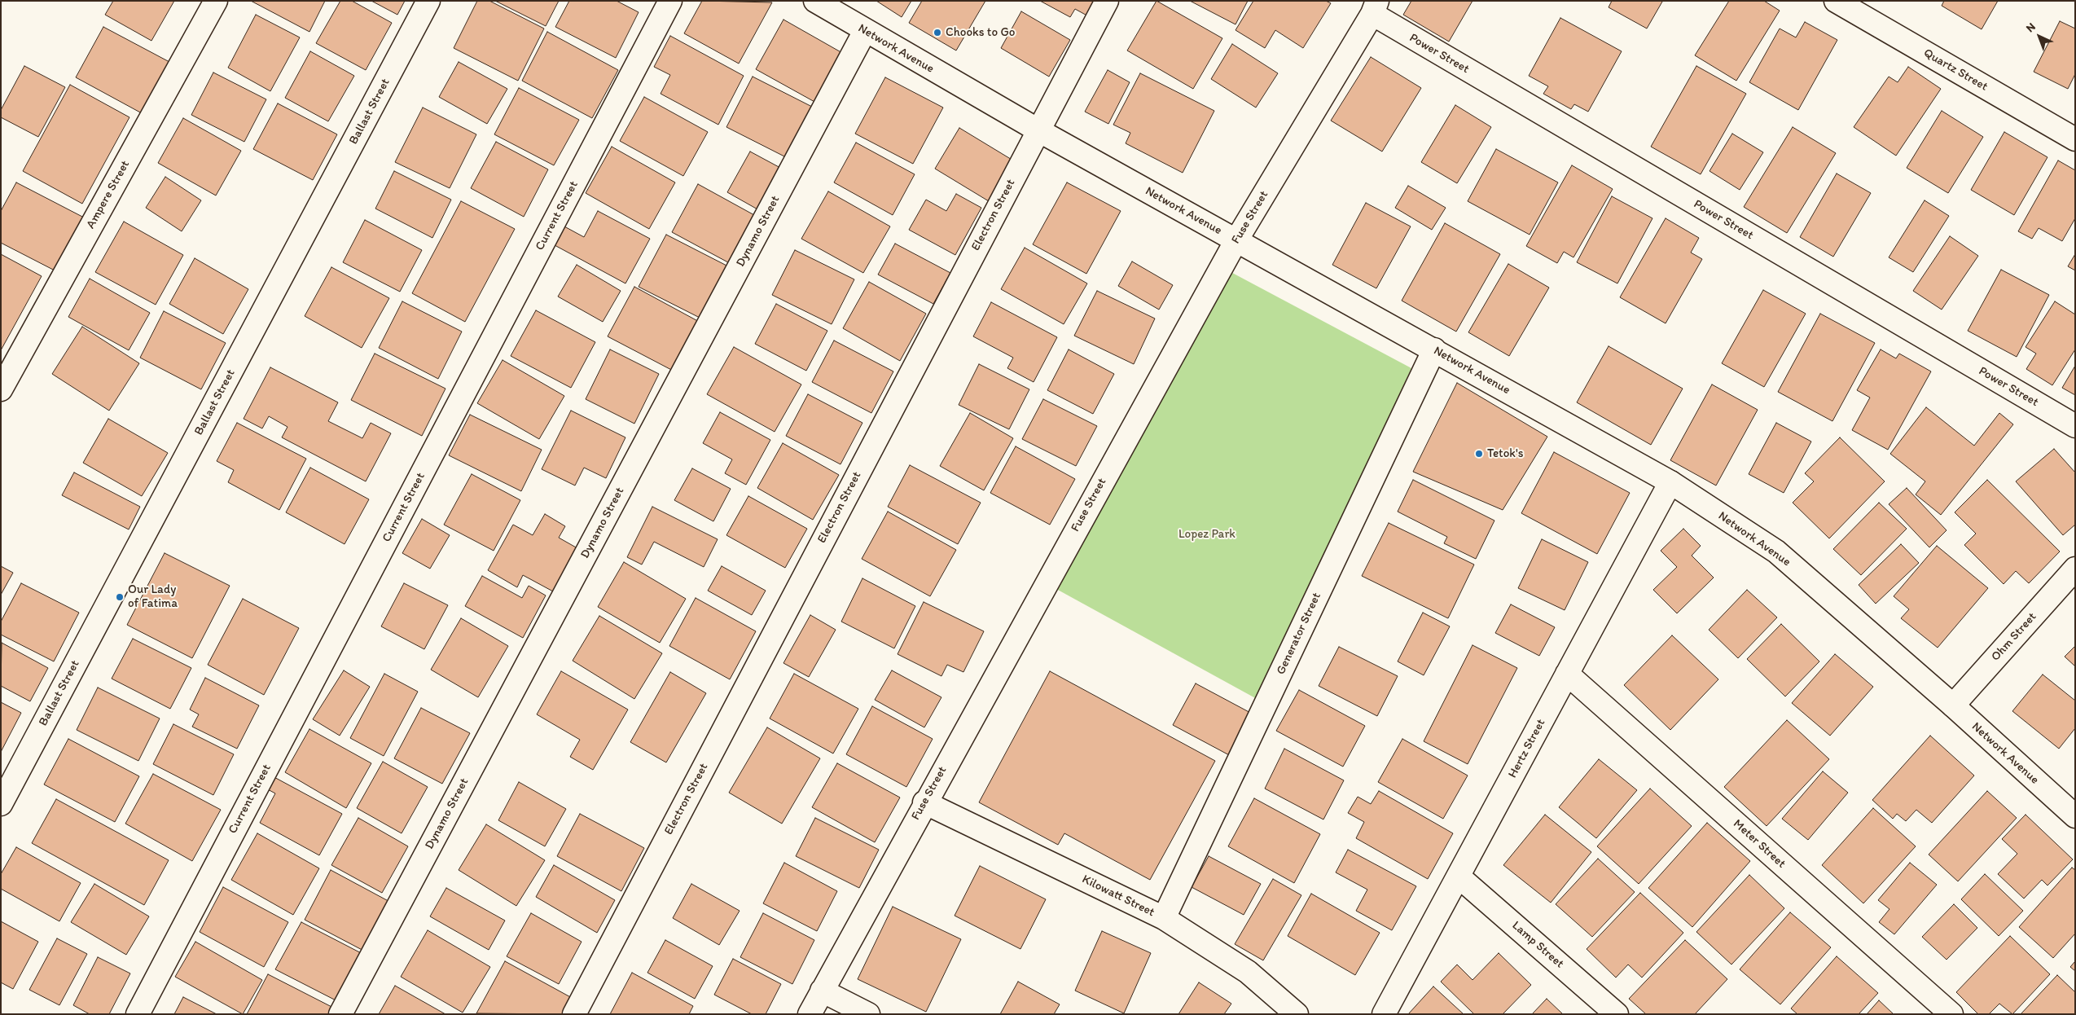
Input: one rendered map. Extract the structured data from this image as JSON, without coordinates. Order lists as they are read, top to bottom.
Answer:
{
  "streets": {
    "street": [
      "Network Avenue",
      "Power Street",
      "Quartz Street",
      "Ballast Street",
      "Ampere Street",
      "Electron Street",
      "Current Street",
      "Fuse Street",
      "Dynamo Street",
      "Generator Street",
      "Ohm Street",
      "Hertz Street",
      "Meter Street",
      "Kilowatt Street",
      "Lamp Street"
    ]
  },
  "crossings": [
    ["Network Avenue", "Electron Street"],
    ["Network Avenue", "Fuse Street"],
    ["Network Avenue", "Dynamo Street"],
    ["Network Avenue", "Generator Street"],
    ["Network Avenue", "Ohm Street"],
    ["Network Avenue", "Hertz Street"],
    ["Power Street", "Fuse Street"],
    ["Fuse Street", "Kilowatt Street"],
    ["Generator Street", "Kilowatt Street"],
    ["Hertz Street", "Meter Street"],
    ["Hertz Street", "Lamp Street"]
  ],
  "parks": ["Lopez Park"],
  "places": ["Chooks to Go", "Tetok's", "Our Lady of Fatima"],
  "north": "top left"
}
